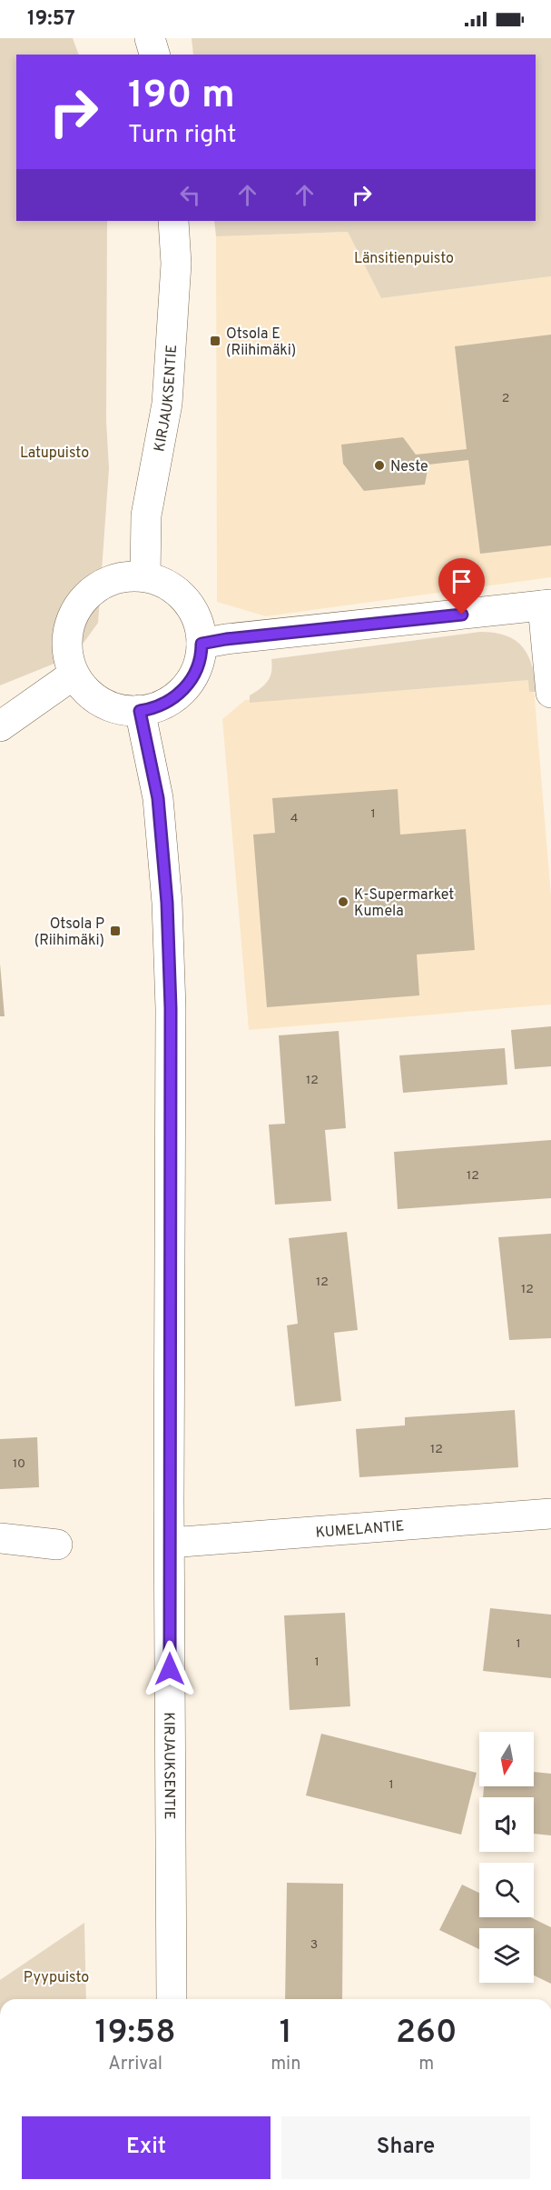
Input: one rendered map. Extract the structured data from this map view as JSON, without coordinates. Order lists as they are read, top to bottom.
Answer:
{
  "streets": {
    "street": ["KIRJAUKSENTIE", "KUMELANTIE"]
  },
  "crossings": [
    ["KIRJAUKSENTIE", "KUMELANTIE"]
  ],
  "parks": ["Länsitienpuisto", "Latupuisto", "Pyypuisto"],
  "places": {
    "transit": ["Otsola E (Riihimäki)", "Otsola P (Riihimäki)"],
    "other": ["Neste", "K-Supermarket Kumela"]
  },
  "house_numbers": [
    "2",
    "1",
    "4",
    "12",
    "12",
    "12",
    "12",
    "12",
    "10",
    "1",
    "1",
    "1",
    "3"
  ],
  "north": "bottom",
  "page": {
    "status": "19:57",
    "turn": ["190 m", "Turn right"],
    "eta": [
      "19:58",
      "Arrival",
      "1",
      "min",
      "260",
      "m"
    ],
    "buttons": ["Exit", "Share"]
  }
}
